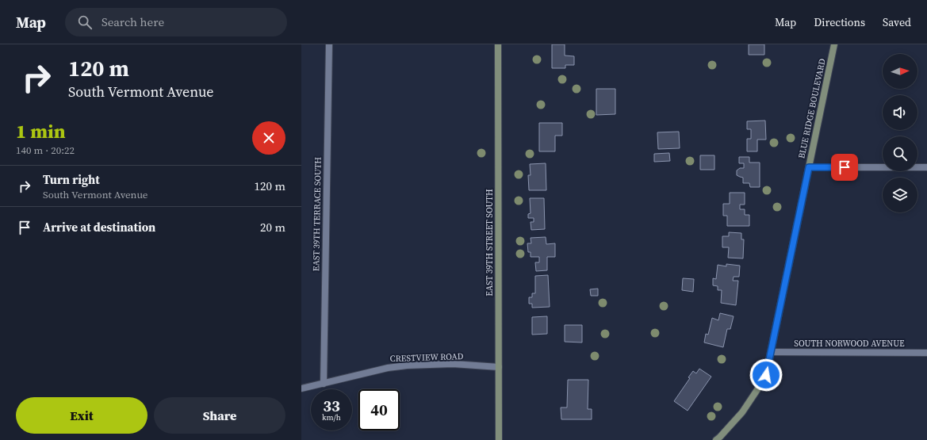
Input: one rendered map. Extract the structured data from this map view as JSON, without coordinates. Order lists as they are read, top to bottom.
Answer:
{
  "streets": {
    "street": [
      "BLUE RIDGE BOULEVARD",
      "EAST 39TH TERRACE SOUTH",
      "EAST 39TH STREET SOUTH",
      "SOUTH NORWOOD AVENUE",
      "CRESTVIEW ROAD"
    ]
  },
  "crossings": [
    ["BLUE RIDGE BOULEVARD", "SOUTH NORWOOD AVENUE"],
    ["EAST 39TH TERRACE SOUTH", "CRESTVIEW ROAD"],
    ["EAST 39TH STREET SOUTH", "CRESTVIEW ROAD"]
  ],
  "north": "right",
  "page": {
    "header": "Map",
    "search": "Search here",
    "nav": ["Map", "Directions", "Saved"],
    "turn": ["120 m", "South Vermont Avenue"],
    "heading": ["1 min", "140 m · 20:22"],
    "list": [
      {
        "name": "Turn right",
        "note": "South Vermont Avenue",
        "value": "120 m"
      },
      {
        "name": "Arrive at destination",
        "value": "20 m"
      }
    ],
    "speed": "33 km/h",
    "limit": "40",
    "buttons": ["Exit", "Share"]
  }
}
